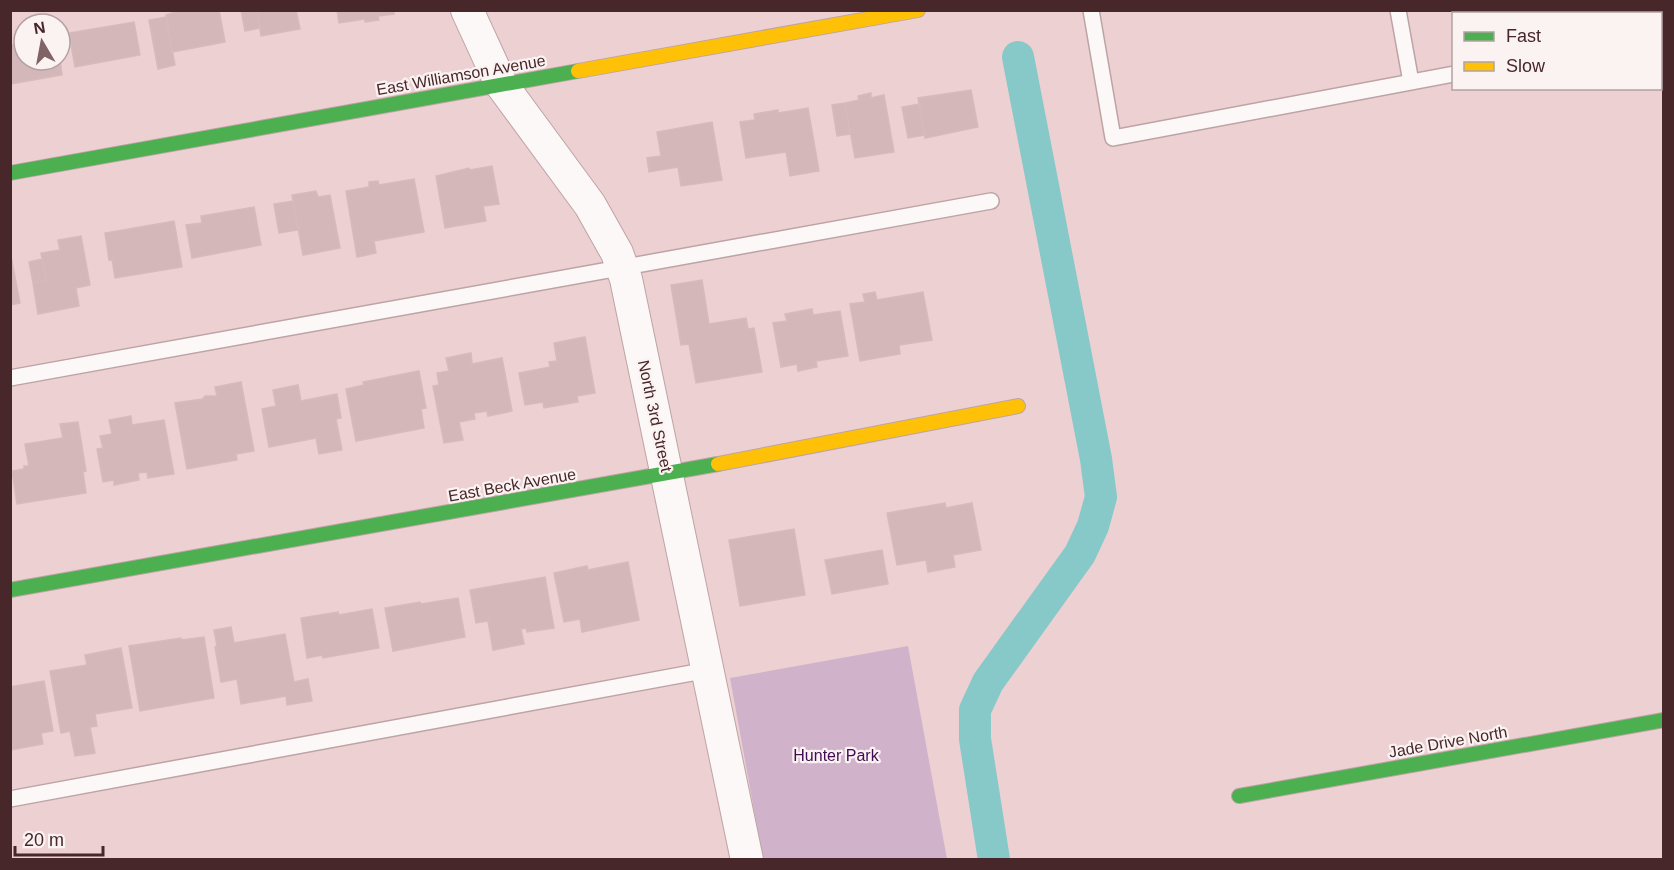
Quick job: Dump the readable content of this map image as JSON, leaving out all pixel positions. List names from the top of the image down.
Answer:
{
  "streets": {
    "street": [
      "East Williamson Avenue",
      "North 3rd Street",
      "East Beck Avenue",
      "Jade Drive North"
    ]
  },
  "crossings": [
    ["East Williamson Avenue", "North 3rd Street"],
    ["North 3rd Street", "East Beck Avenue"]
  ],
  "parks": ["Hunter Park"],
  "legend": ["Fast", "Slow"],
  "scale_bar": "20 m",
  "north": "top"
}
